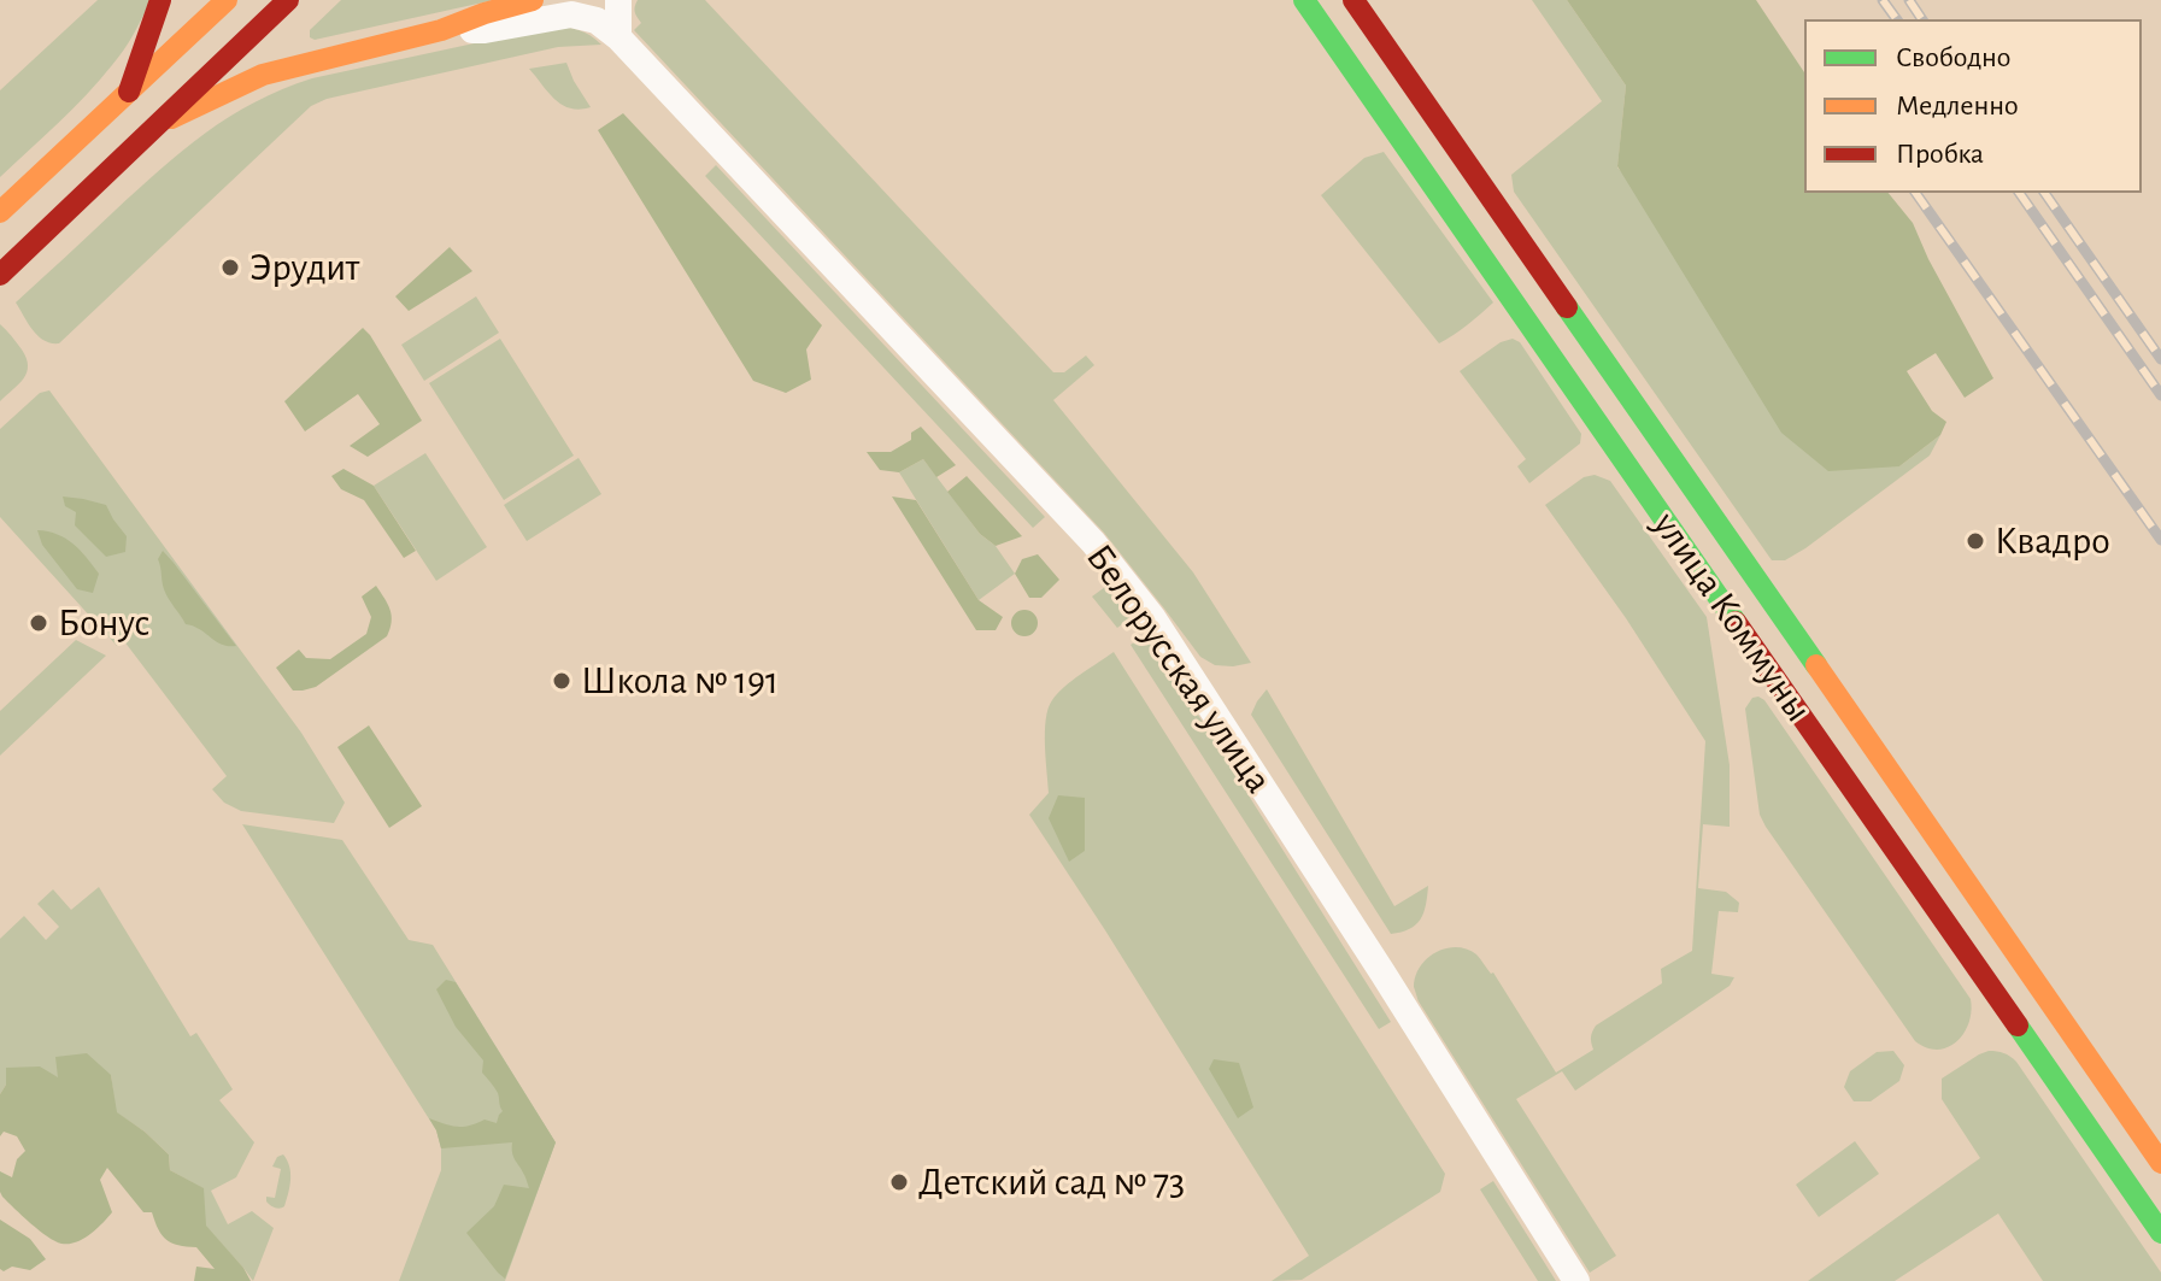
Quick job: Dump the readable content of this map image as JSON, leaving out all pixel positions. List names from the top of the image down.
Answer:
{
  "streets": {
    "street": ["улица Коммуны", "Белорусская улица"]
  },
  "places": [
    "Эрудит",
    "Квадро",
    "Бонус",
    "Школа № 191",
    "Детский сад № 73"
  ],
  "legend": ["Свободно", "Медленно", "Пробка"]
}
